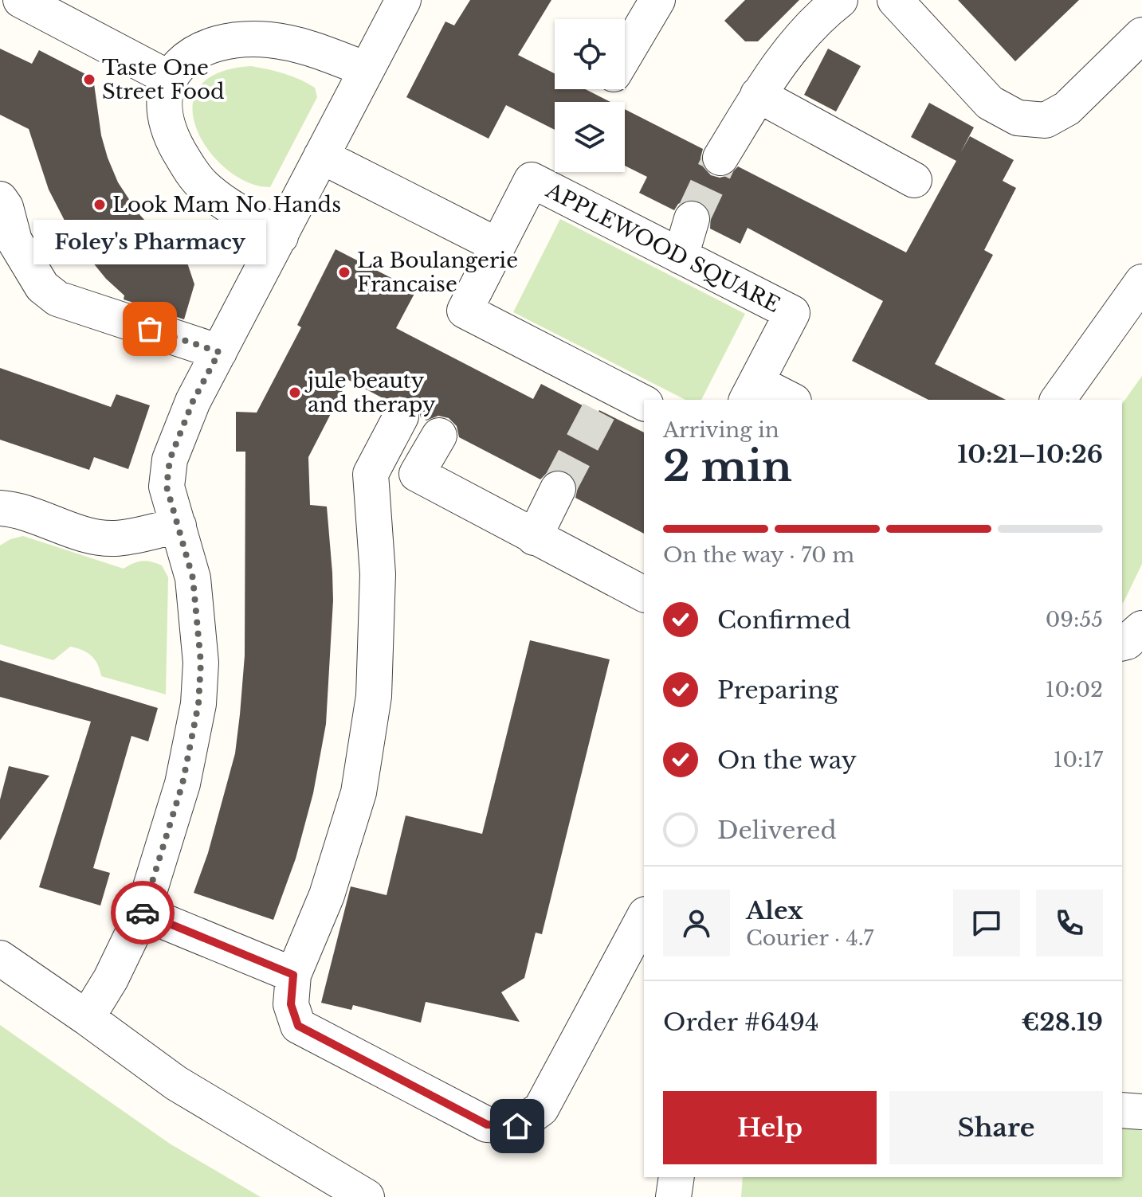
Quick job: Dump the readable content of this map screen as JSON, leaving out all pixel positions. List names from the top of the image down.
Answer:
{
  "streets": {
    "street": ["APPLEWOOD SQUARE"]
  },
  "places": [
    "Taste One Street Food",
    "Look Mam No Hands",
    "La Boulangerie Francaise",
    "Foley's Pharmacy",
    "jule beauty and therapy"
  ],
  "page": {
    "bubble": "Foley's Pharmacy",
    "heading": ["2 min", "Arriving in", "10:21–10:26"],
    "panel": [
      "Alex",
      "Courier · 4.7",
      "Order #6494",
      "€28.19"
    ],
    "bar": "On the way · 70 m",
    "list": [
      ["Confirmed", "09:55"],
      ["Preparing", "10:02"],
      ["On the way", "10:17"],
      "Delivered"
    ],
    "buttons": ["Help", "Share"]
  }
}
